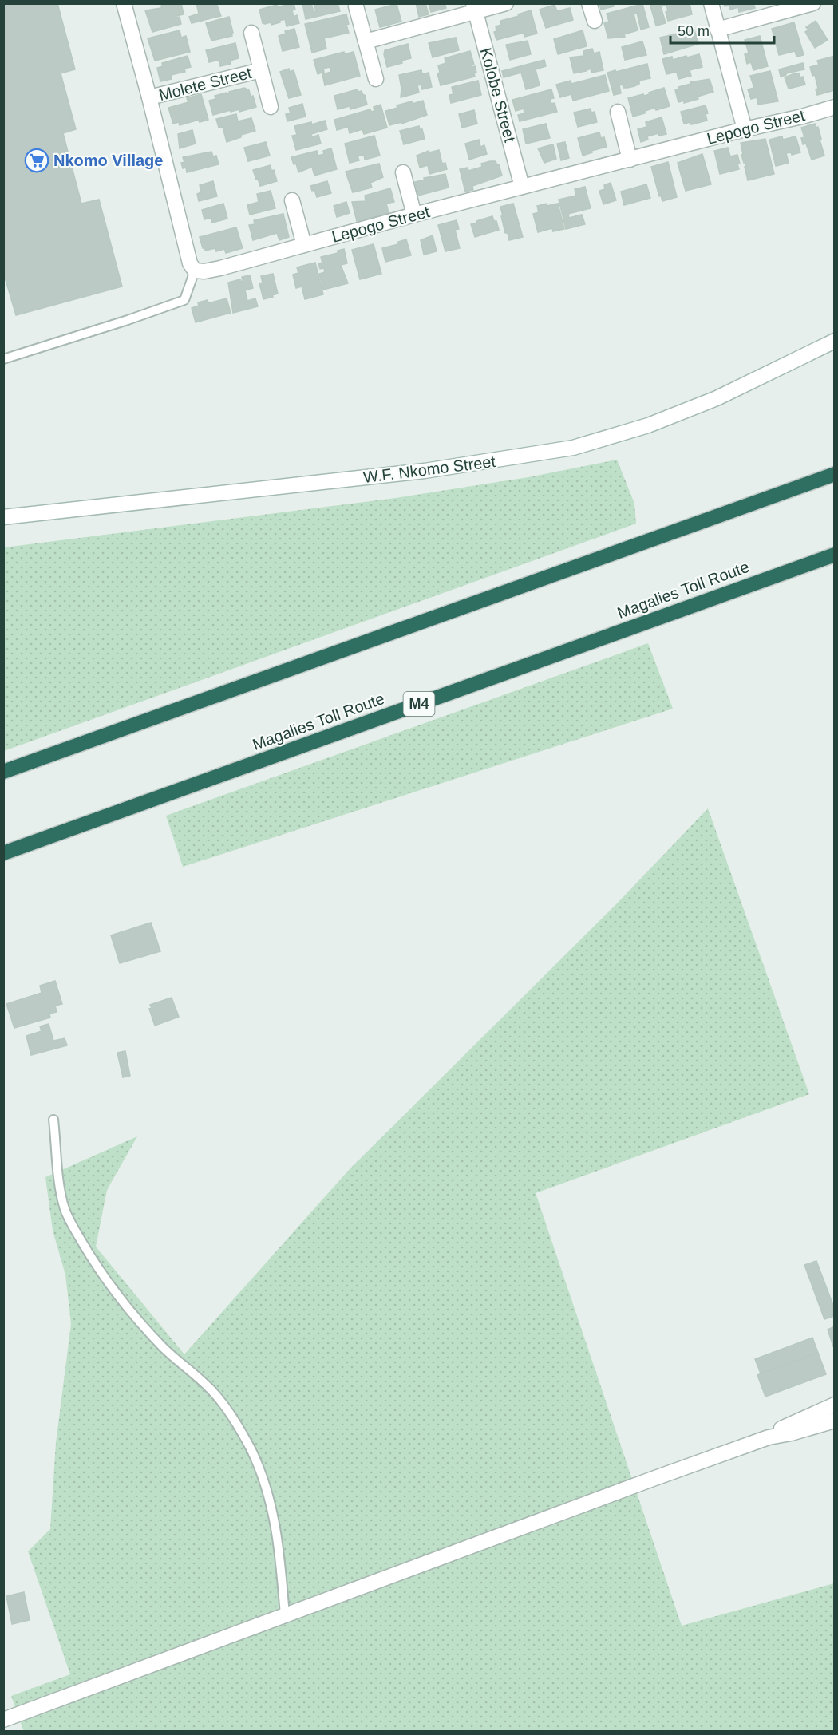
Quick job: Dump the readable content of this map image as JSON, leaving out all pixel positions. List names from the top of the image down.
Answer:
{
  "streets": {
    "highway": ["Magalies Toll Route", "M4"],
    "street": [
      "Molete Street",
      "Kolobe Street",
      "Lepogo Street",
      "W.F. Nkomo Street"
    ]
  },
  "crossings": [
    ["Kolobe Street", "Lepogo Street"]
  ],
  "places": {
    "supermarket": ["Nkomo Village"]
  },
  "scale_bar": "50 m"
}
